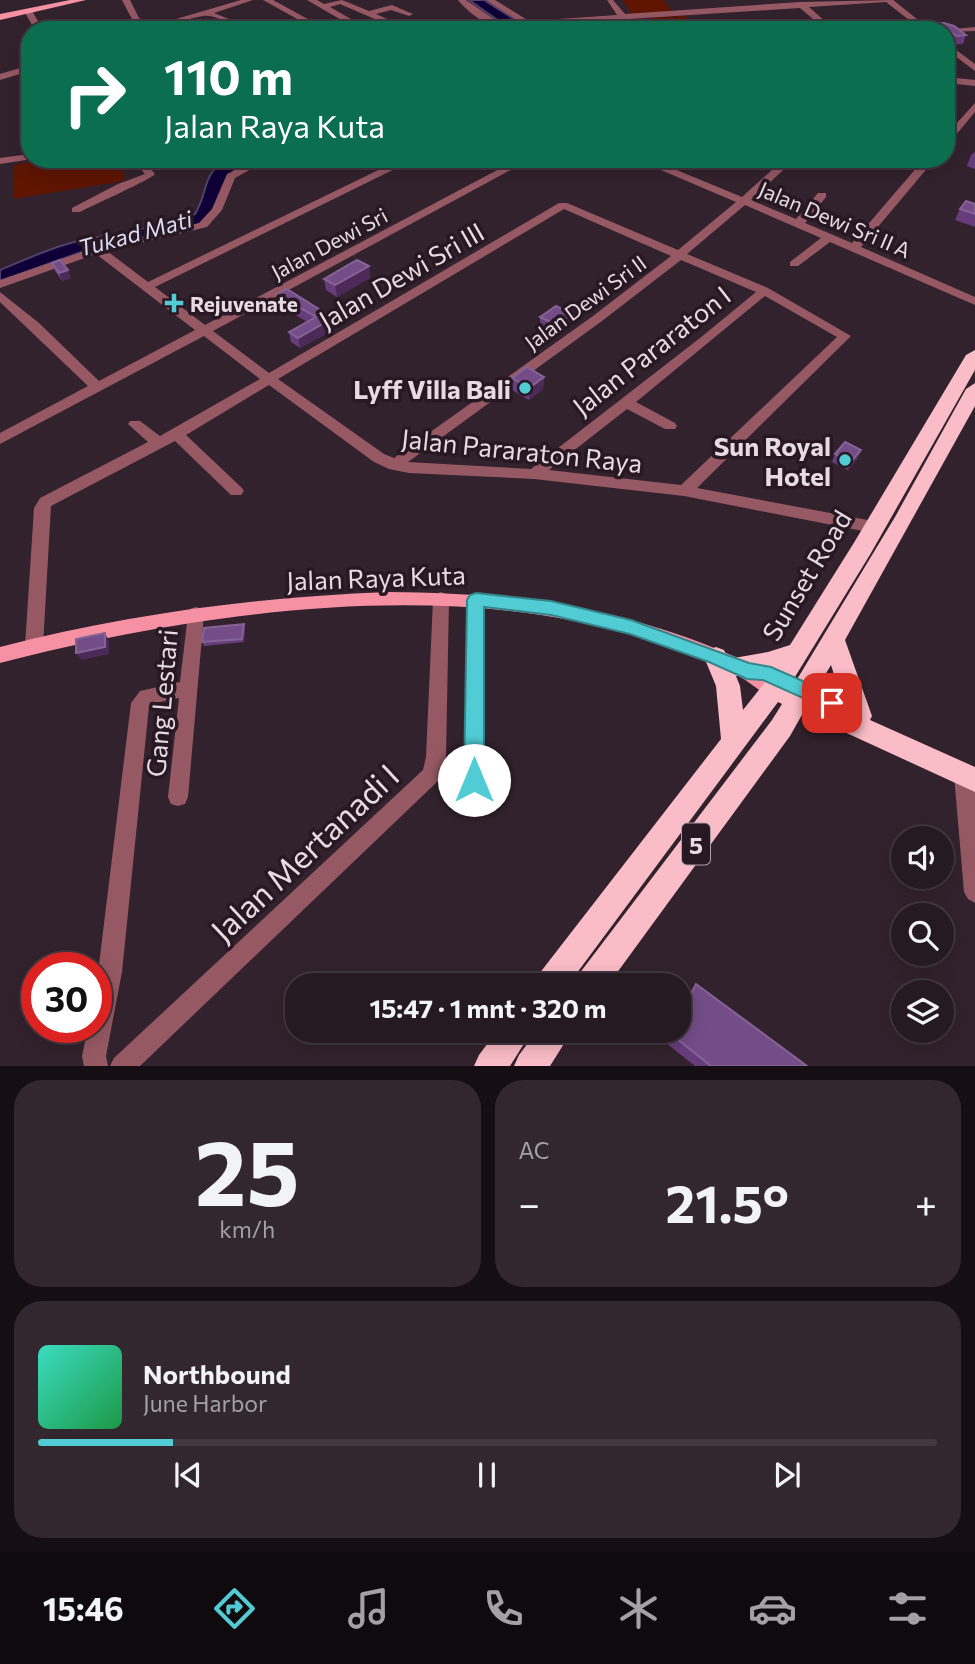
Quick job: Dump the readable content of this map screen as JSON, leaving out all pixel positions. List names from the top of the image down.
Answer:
{
  "streets": {
    "highway": ["Sunset Road", "5"],
    "main road": ["Jalan Raya Kuta"],
    "street": [
      "Jalan Dewi Sri II A",
      "Jalan Dewi Sri",
      "Jalan Dewi Sri III",
      "Jalan Dewi Sri II",
      "Jalan Pararaton I",
      "Jalan Pararaton Raya",
      "Gang Lestari",
      "Jalan Mertanadi I"
    ]
  },
  "crossings": [
    ["Jalan Dewi Sri II A", "Jalan Dewi Sri II"],
    ["Jalan Dewi Sri", "Jalan Pararaton Raya"],
    ["Jalan Dewi Sri III", "Jalan Dewi Sri II"],
    ["Jalan Dewi Sri III", "Jalan Pararaton Raya"],
    ["Jalan Dewi Sri III", "Jalan Raya Kuta"],
    ["Jalan Dewi Sri II", "Jalan Pararaton Raya"],
    ["Jalan Pararaton I", "Jalan Pararaton Raya"],
    ["Jalan Pararaton Raya", "Sunset Road"],
    ["Sunset Road", "Jalan Raya Kuta"],
    ["Jalan Raya Kuta", "Gang Lestari"],
    ["Jalan Raya Kuta", "Jalan Mertanadi I"]
  ],
  "water": ["Tukad Mati"],
  "places": {
    "health": ["Rejuvenate"],
    "other": ["Lyff Villa Bali", "Sun Royal Hotel"]
  },
  "page": {
    "turn": ["110 m", "Jalan Raya Kuta"],
    "limit": "30",
    "trip": "15:47 · 1 mnt · 320 m",
    "tile": [
      ["25", "km/h"],
      "AC"
    ],
    "heat": ["−", "21.5°", "+"],
    "song": ["Northbound", "June Harbor"],
    "tabs": "15:46"
  }
}
